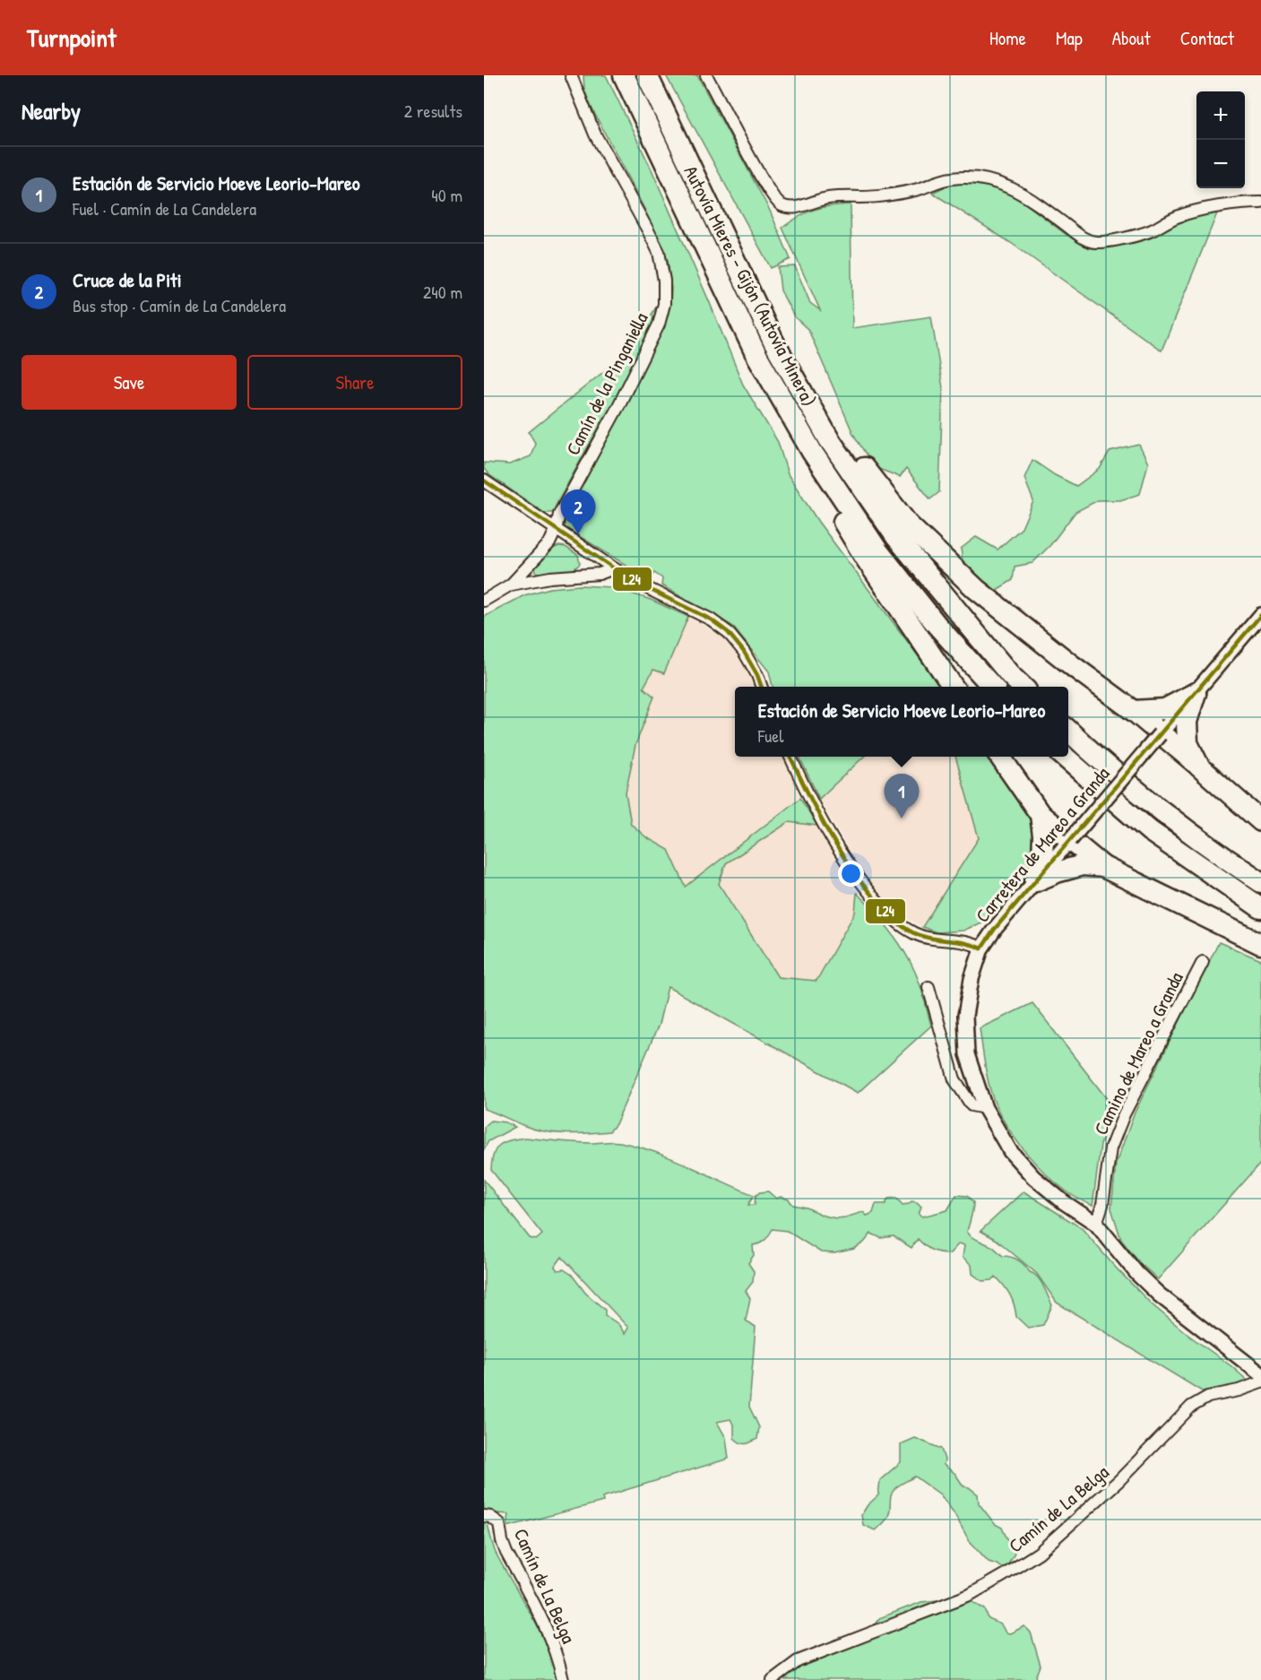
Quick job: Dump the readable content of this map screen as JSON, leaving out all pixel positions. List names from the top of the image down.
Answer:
{
  "streets": {
    "highway": ["Autovía Mieres - Gijón (Autovía Minera)"],
    "street": [
      "Camín de la Pinganiella",
      "Carretera de Mareo a Granda",
      "Camino de Mareo a Granda",
      "Camín de La Belga"
    ]
  },
  "crossings": [
    ["Carretera de Mareo a Granda", "Camino de Mareo a Granda"]
  ],
  "lines": ["transit line L24"],
  "page": {
    "header": "Turnpoint",
    "nav": [
      "Home",
      "Map",
      "About",
      "Contact"
    ],
    "heading": ["Nearby", "2 results"],
    "map_buttons": ["+", "−"],
    "list": [
      {
        "mark": "1",
        "name": "Estación de Servicio Moeve Leorio-Mareo",
        "note": "Fuel · Camín de La Candelera",
        "value": "40 m"
      },
      {
        "mark": "2",
        "name": "Cruce de la Piti",
        "note": "Bus stop · Camín de La Candelera",
        "value": "240 m"
      }
    ],
    "buttons": ["Save", "Share"],
    "pins": ["2", "1"],
    "popup": ["Estación de Servicio Moeve Leorio-Mareo", "Fuel"]
  }
}
